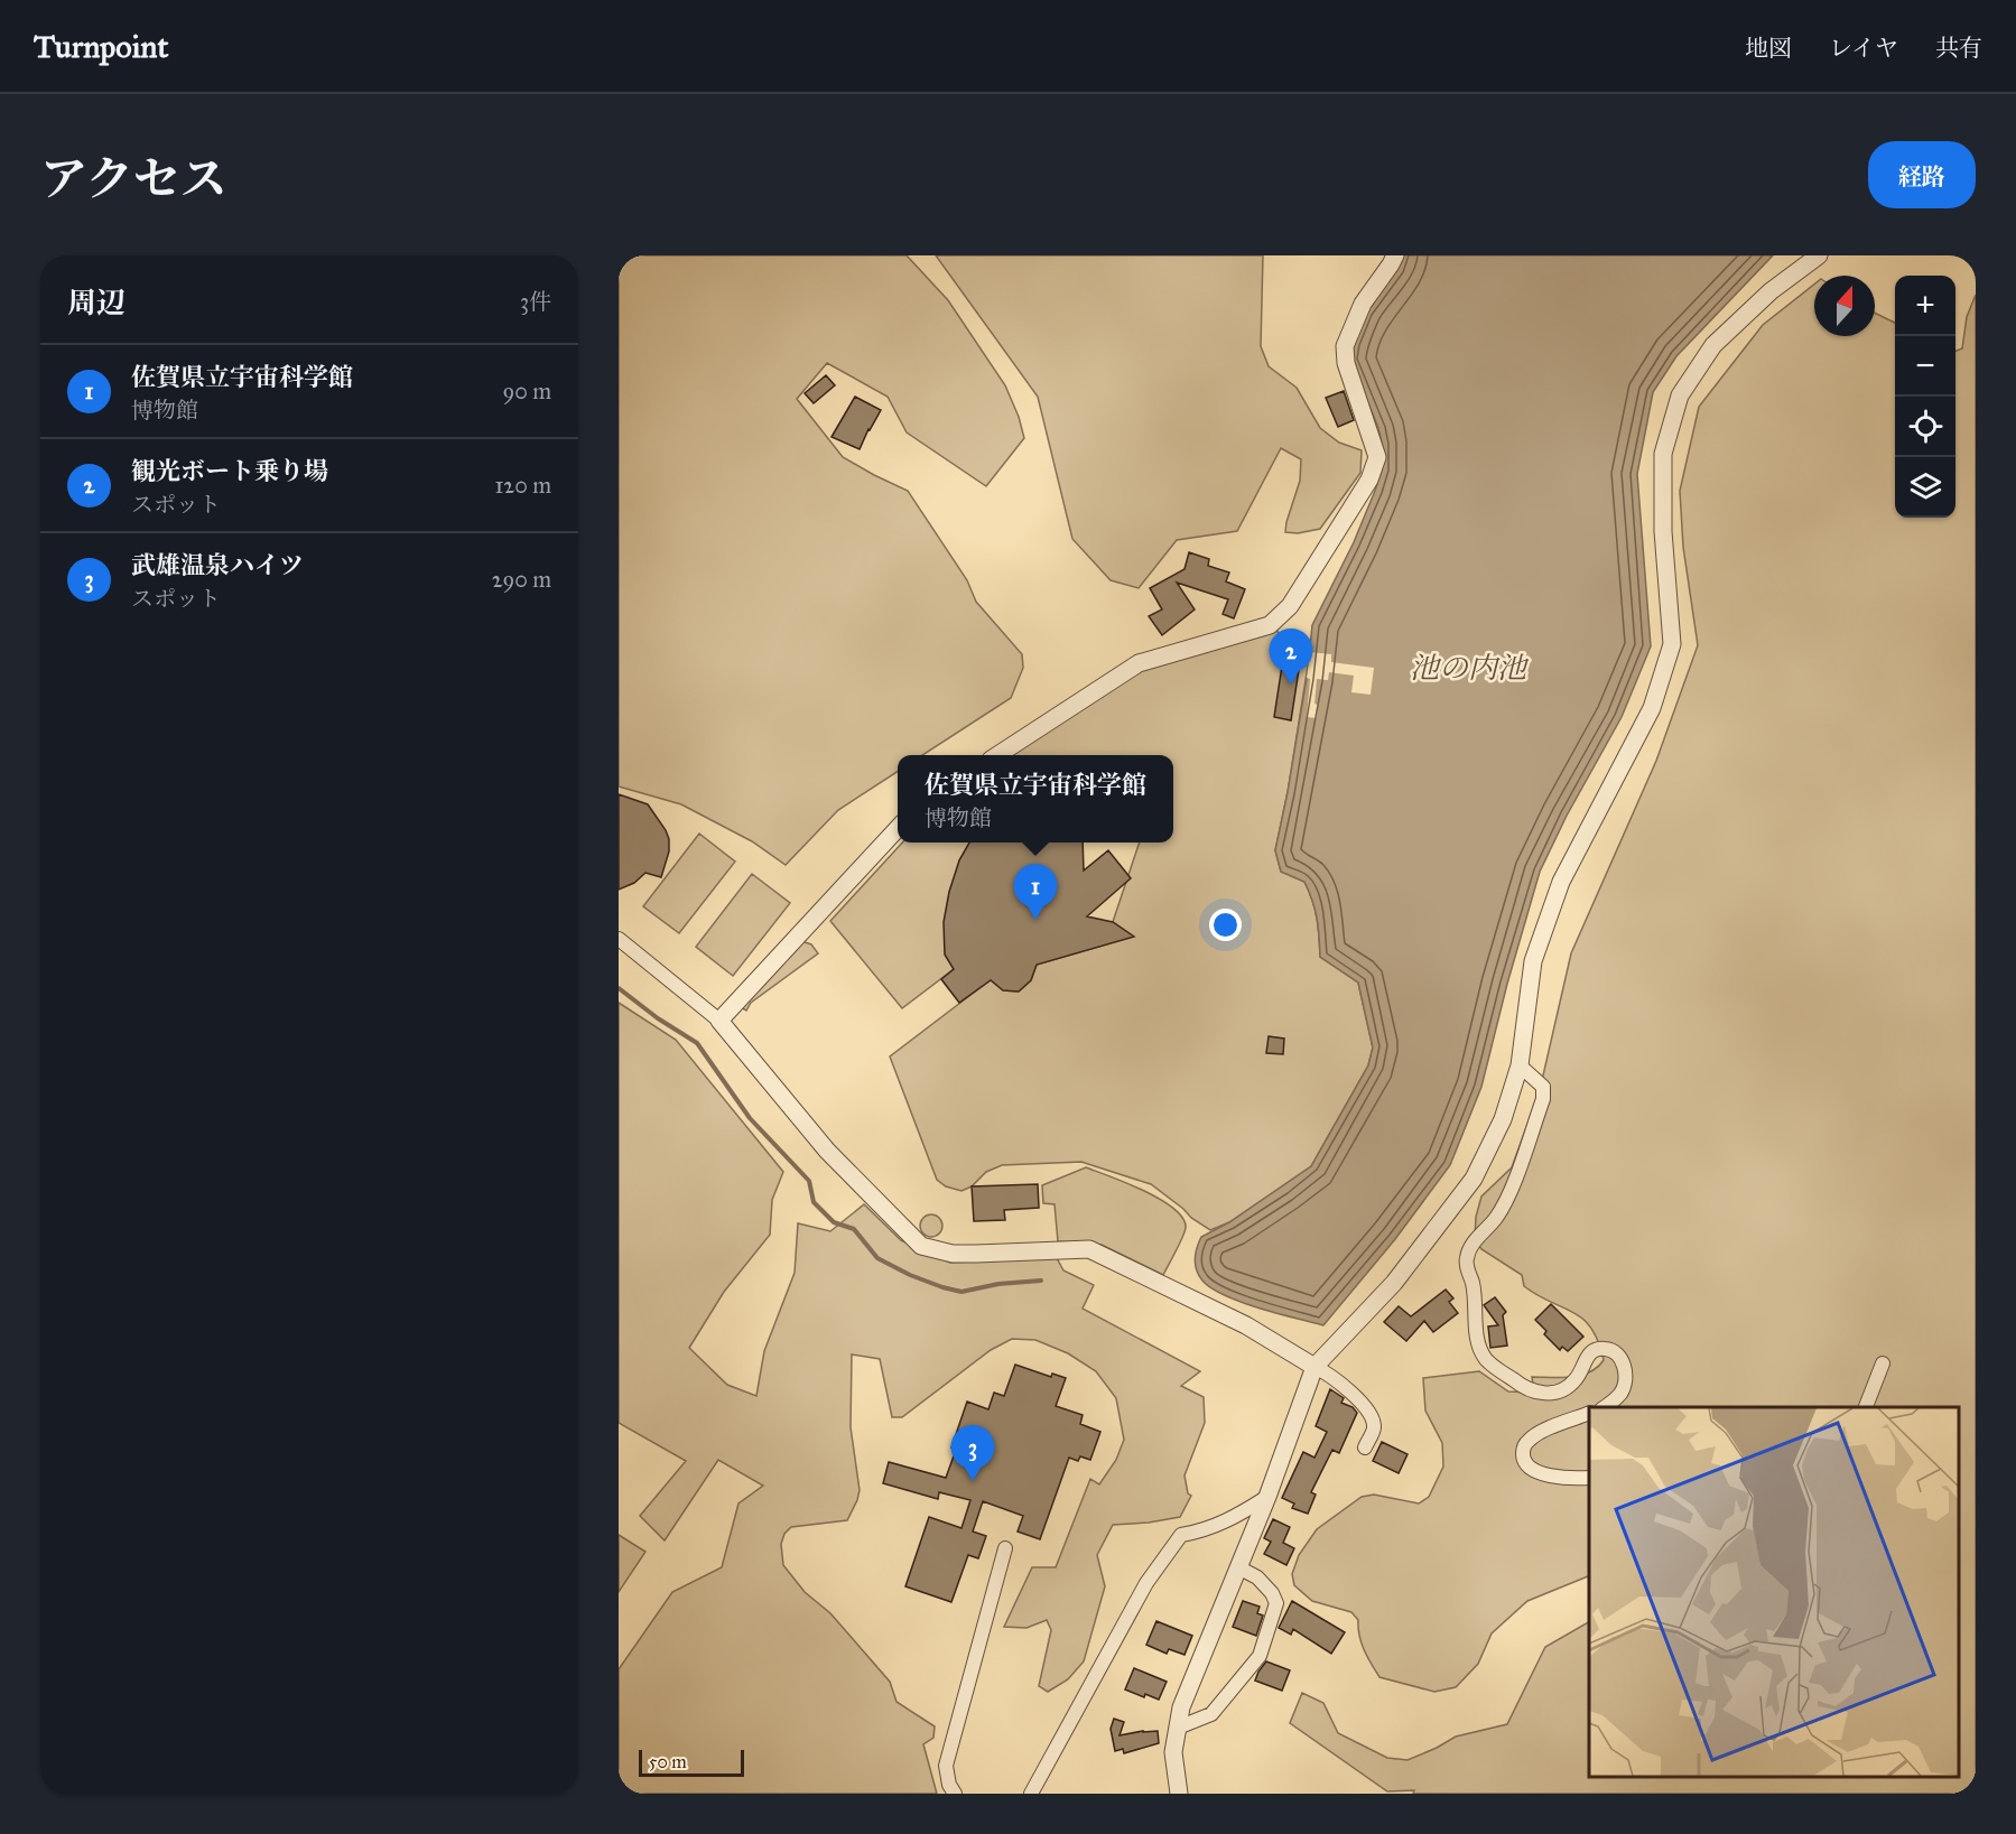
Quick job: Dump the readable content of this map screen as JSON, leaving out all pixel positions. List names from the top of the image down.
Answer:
{
  "water": ["池の内池"],
  "scale_bar": "50 m",
  "north": "top",
  "page": {
    "header": "Turnpoint",
    "nav": ["地図", "レイヤ", "共有"],
    "title": "アクセス",
    "buttons": "経路",
    "heading": ["周辺", "3件"],
    "map_buttons": ["+", "−"],
    "list": [
      {
        "mark": "1",
        "name": "佐賀県立宇宙科学館",
        "note": "博物館",
        "value": "90 m"
      },
      {
        "mark": "2",
        "name": "観光ボート乗り場",
        "note": "スポット",
        "value": "120 m"
      },
      {
        "mark": "3",
        "name": "武雄温泉ハイツ",
        "note": "スポット",
        "value": "290 m"
      }
    ],
    "pins": ["2", "1", "3"],
    "popup": ["佐賀県立宇宙科学館", "博物館"],
    "scale": "50 m"
  }
}
